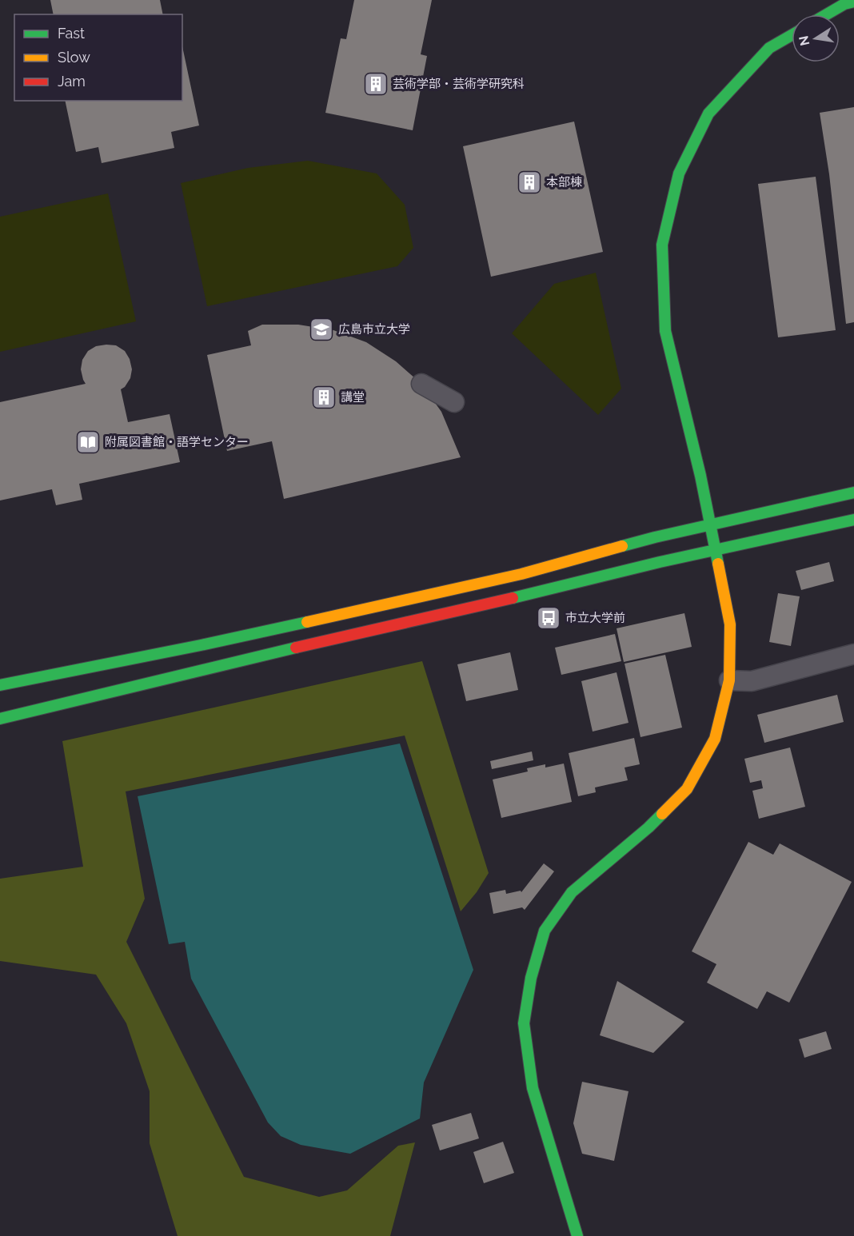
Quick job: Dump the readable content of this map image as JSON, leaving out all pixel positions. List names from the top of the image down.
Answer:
{
  "places": {
    "building": ["芸術学部・芸術学研究科", "本部棟", "講堂"],
    "school or university": ["広島市立大学"],
    "library": ["附属図書館・語学センター"],
    "bus stop": ["市立大学前"]
  },
  "legend": ["Fast", "Slow", "Jam"],
  "north": "left"
}
